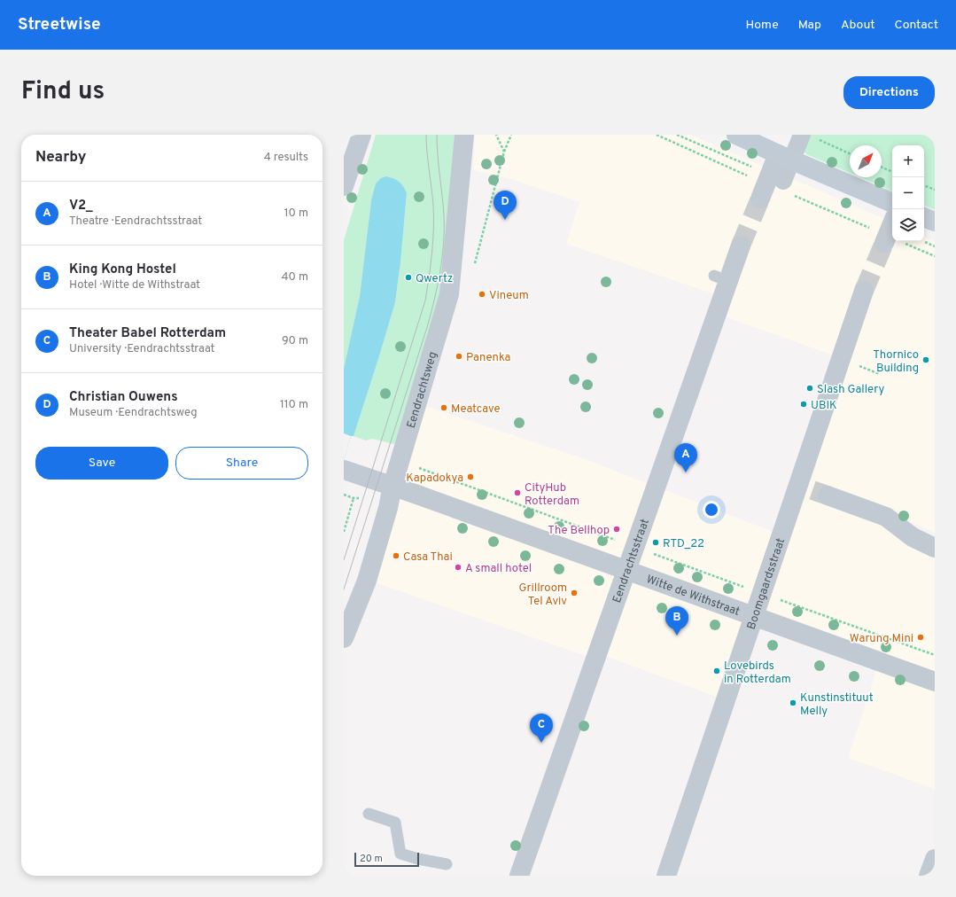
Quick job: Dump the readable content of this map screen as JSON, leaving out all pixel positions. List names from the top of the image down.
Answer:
{
  "streets": {
    "street": [
      "Eendrachtsweg",
      "Eendrachtsstraat",
      "Boomgaardsstraat",
      "Witte de Withstraat"
    ]
  },
  "crossings": [
    ["Eendrachtsweg", "Witte de Withstraat"],
    ["Eendrachtsstraat", "Witte de Withstraat"],
    ["Boomgaardsstraat", "Witte de Withstraat"]
  ],
  "places": [
    "Qwertz",
    "Vineum",
    "Panenka",
    "Thornico Building",
    "Slash Gallery",
    "UBIK",
    "Meatcave",
    "Kapadokya",
    "CityHub Rotterdam",
    "The Bellhop",
    "RTD_22",
    "Casa Thai",
    "A small hotel",
    "Grillroom Tel Aviv",
    "Warung Mini",
    "Lovebirds in Rotterdam",
    "Kunstinstituut Melly"
  ],
  "scale_bar": "20 m",
  "north": "top right",
  "page": {
    "header": "Streetwise",
    "nav": [
      "Home",
      "Map",
      "About",
      "Contact"
    ],
    "title": "Find us",
    "buttons": [
      "Directions",
      ["Save", "Share"]
    ],
    "heading": ["Nearby", "4 results"],
    "map_buttons": ["+", "−"],
    "list": [
      {
        "mark": "A",
        "name": "V2_",
        "note": "Theatre · Eendrachtsstraat",
        "value": "10 m"
      },
      {
        "mark": "B",
        "name": "King Kong Hostel",
        "note": "Hotel · Witte de Withstraat",
        "value": "40 m"
      },
      {
        "mark": "C",
        "name": "Theater Babel Rotterdam",
        "note": "University · Eendrachtsstraat",
        "value": "90 m"
      },
      {
        "mark": "D",
        "name": "Christian Ouwens",
        "note": "Museum · Eendrachtsweg",
        "value": "110 m"
      }
    ],
    "pins": [
      "D",
      "A",
      "B",
      "C"
    ],
    "scale": "20 m"
  }
}
